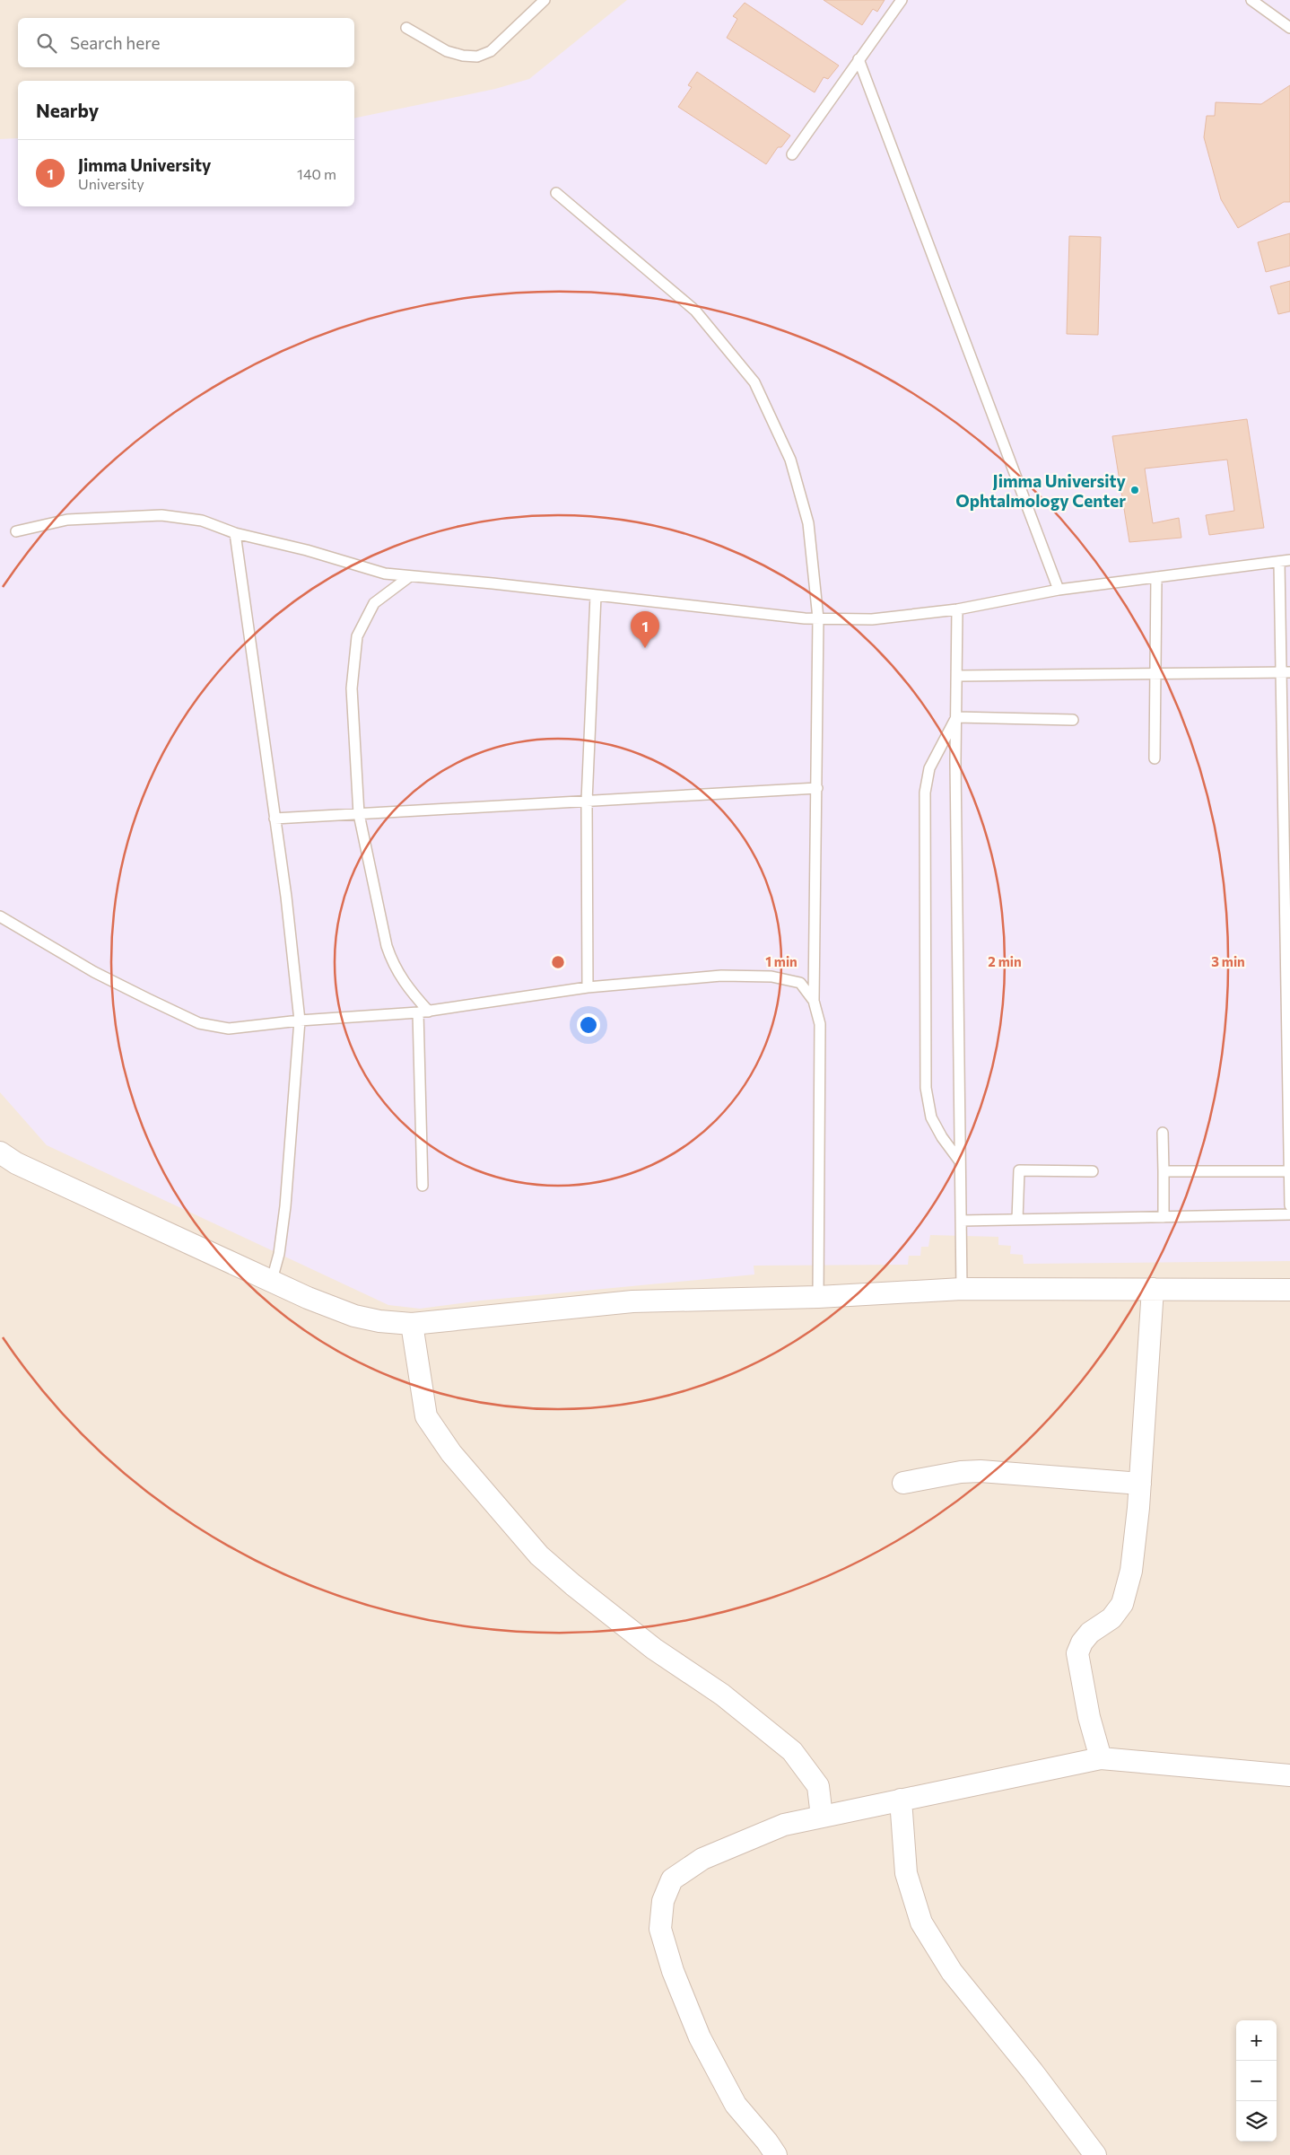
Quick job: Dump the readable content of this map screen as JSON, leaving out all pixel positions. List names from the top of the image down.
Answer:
{
  "places": ["Jimma University Ophtalmology Center"],
  "page": {
    "search": "Search here",
    "heading": "Nearby",
    "list": [
      {
        "mark": "1",
        "name": "Jimma University",
        "note": "University",
        "value": "140 m"
      }
    ],
    "pins": "1",
    "map_buttons": ["+", "−"]
  },
  "rings": ["1 min", "2 min", "3 min"]
}
